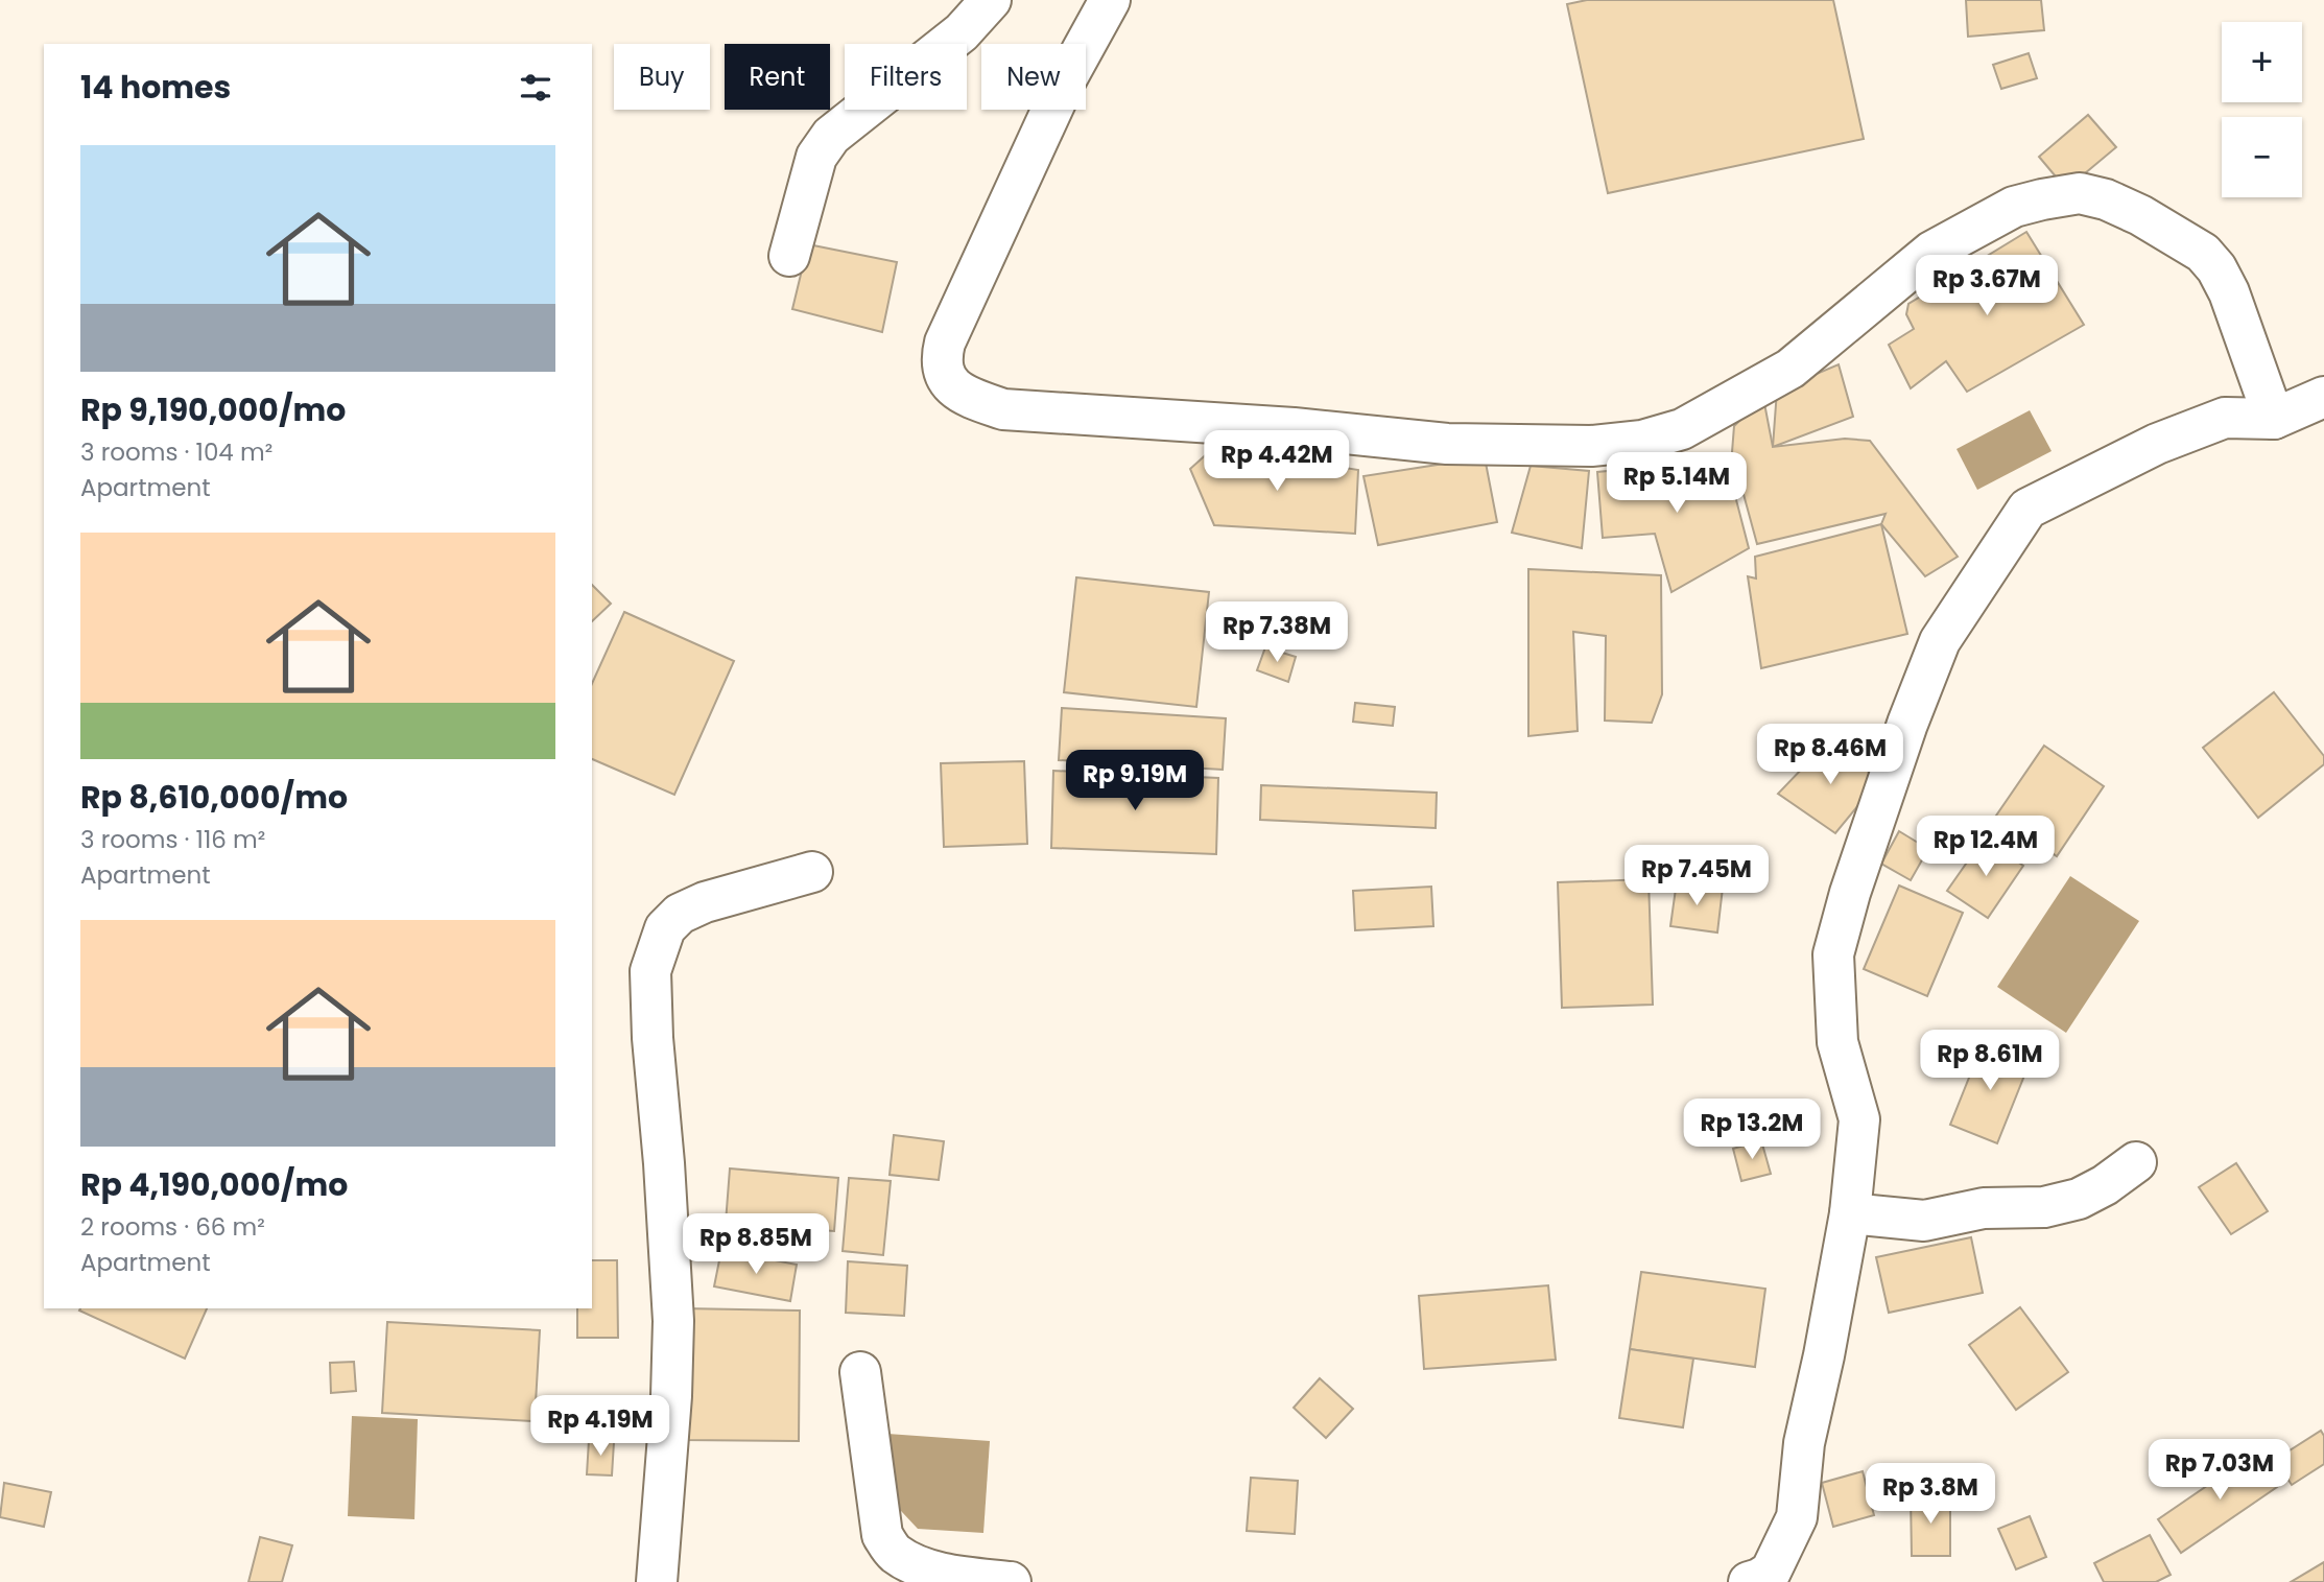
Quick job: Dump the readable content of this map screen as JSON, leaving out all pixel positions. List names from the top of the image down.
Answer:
{
  "page": {
    "map_buttons": ["+", "−"],
    "chip": [
      "Buy",
      "Rent",
      "Filters",
      "New"
    ],
    "heading": "14 homes",
    "list": [
      {
        "name": "Rp 9,190,000/mo",
        "note": "3 rooms · 104 m² · Apartment"
      },
      {
        "name": "Rp 8,610,000/mo",
        "note": "3 rooms · 116 m² · Apartment"
      },
      {
        "name": "Rp 4,190,000/mo",
        "note": "2 rooms · 66 m² · Apartment"
      }
    ],
    "price": [
      "Rp 3.67M",
      "Rp 4.42M",
      "Rp 5.14M",
      "Rp 7.38M",
      "Rp 8.46M",
      "Rp 9.19M",
      "Rp 12.4M",
      "Rp 7.45M",
      "Rp 8.61M",
      "Rp 13.2M",
      "Rp 8.85M",
      "Rp 4.19M",
      "Rp 7.03M",
      "Rp 3.8M"
    ]
  }
}
